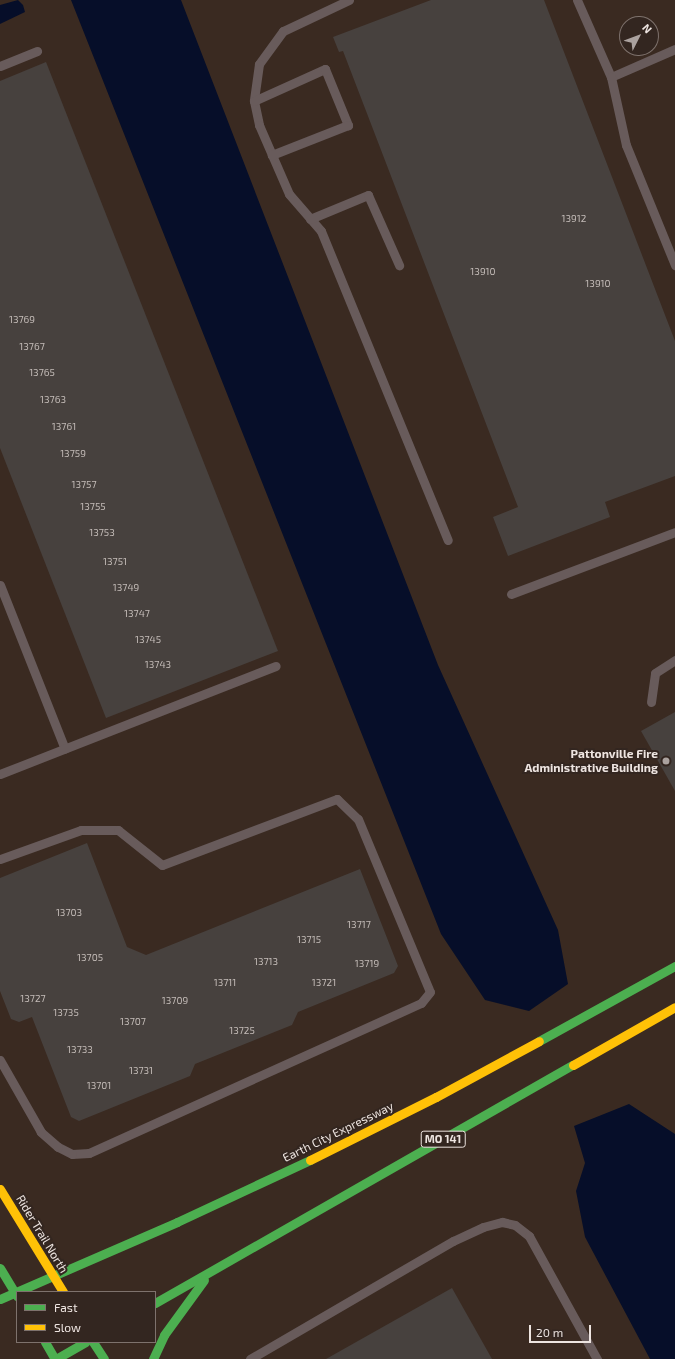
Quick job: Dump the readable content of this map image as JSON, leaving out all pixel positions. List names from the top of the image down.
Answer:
{
  "streets": {
    "main road": ["Earth City Expressway", "MO 141", "Rider Trail North"]
  },
  "crossings": [
    ["Earth City Expressway", "Rider Trail North"]
  ],
  "places": ["Pattonville Fire Administrative Building"],
  "house_numbers": [
    "13912",
    "13910",
    "13910",
    "13769",
    "13767",
    "13765",
    "13763",
    "13761",
    "13759",
    "13757",
    "13755",
    "13753",
    "13751",
    "13749",
    "13747",
    "13745",
    "13743",
    "13703",
    "13717",
    "13715",
    "13705",
    "13713",
    "13719",
    "13711",
    "13721",
    "13727",
    "13709",
    "13735",
    "13707",
    "13725",
    "13733",
    "13731",
    "13701"
  ],
  "legend": ["Fast", "Slow"],
  "scale_bar": "20 m",
  "north": "top right"
}
